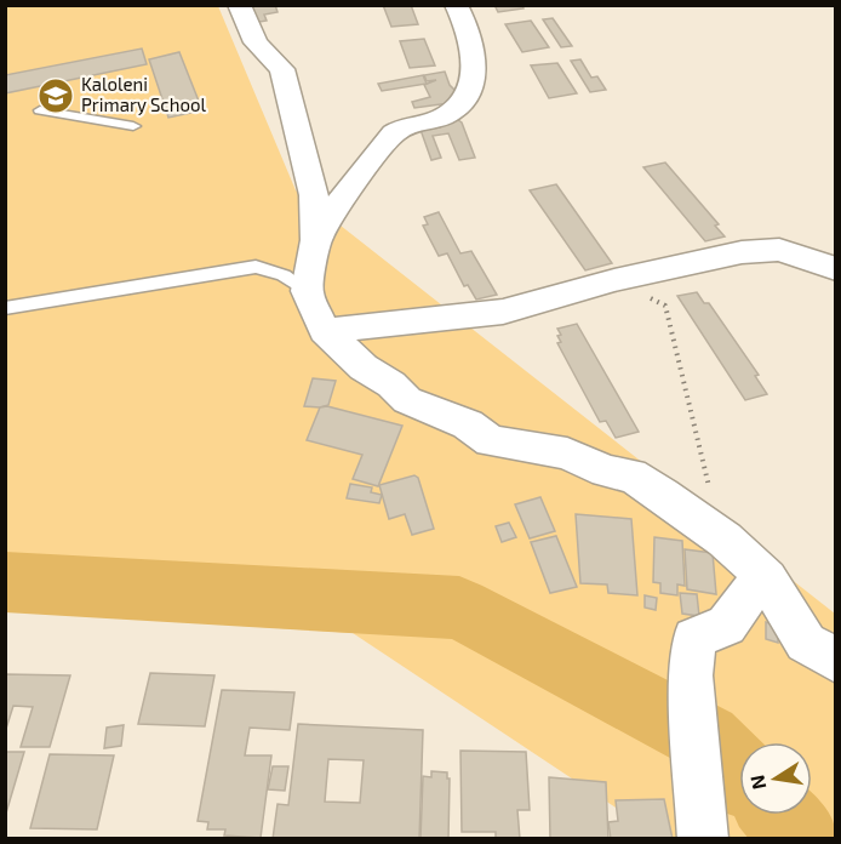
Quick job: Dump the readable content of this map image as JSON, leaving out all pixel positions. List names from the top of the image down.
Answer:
{
  "places": {
    "school or university": ["Kaloleni Primary School"]
  },
  "north": "left"
}
